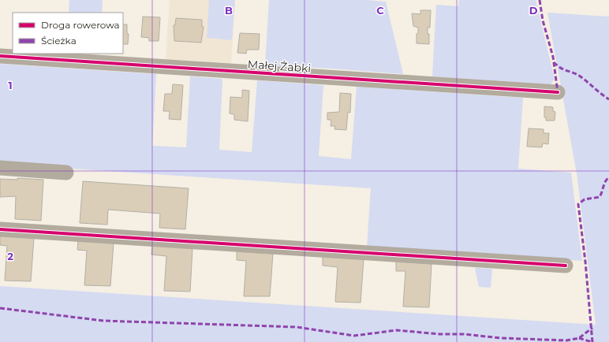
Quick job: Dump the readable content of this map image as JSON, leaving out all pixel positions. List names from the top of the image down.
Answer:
{
  "streets": {
    "street": ["Małej Żabki"]
  },
  "legend": ["Droga rowerowa", "Ścieżka"],
  "grid": {
    "columns": ["B", "C", "D"],
    "rows": ["1", "2"]
  }
}
